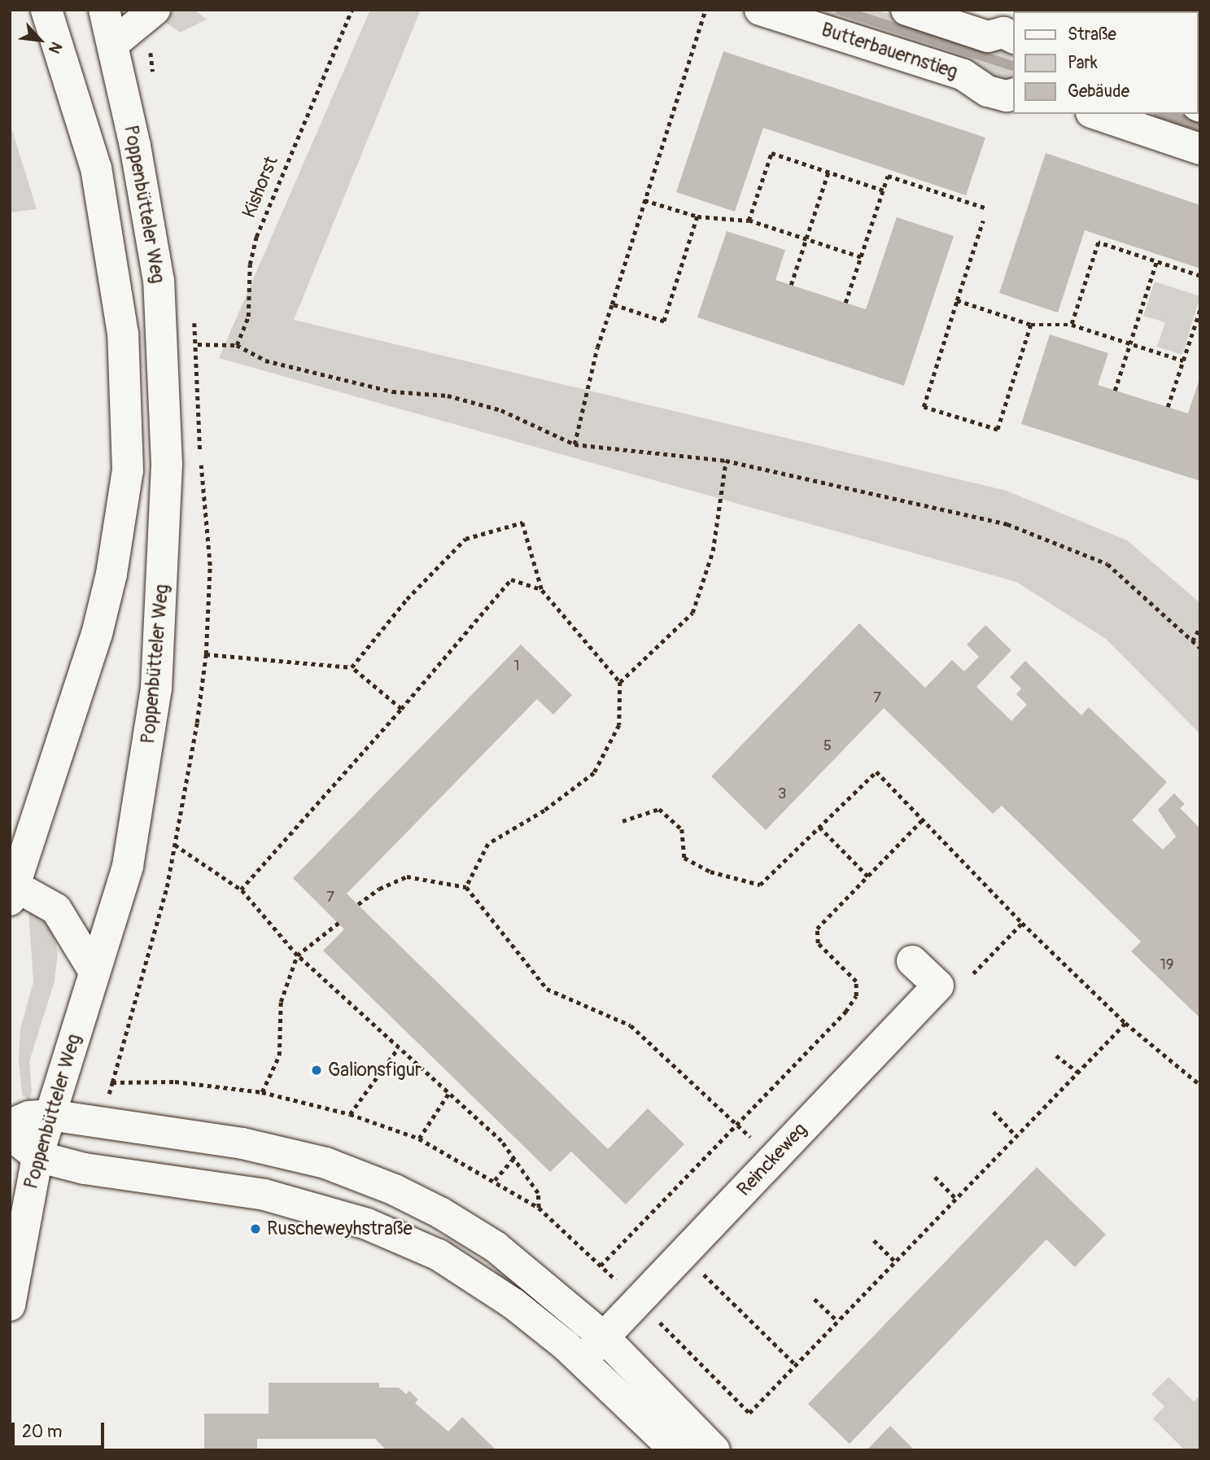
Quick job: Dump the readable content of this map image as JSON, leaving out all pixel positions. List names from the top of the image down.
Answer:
{
  "streets": {
    "street": ["Butterbauernstieg", "Poppenbütteler Weg", "Reinckeweg"],
    "path": ["Kishorst"]
  },
  "places": ["Galionsfigur", "Ruscheweyhstraße"],
  "house_numbers": [
    "1",
    "7",
    "5",
    "3",
    "7",
    "19"
  ],
  "legend": ["Straße", "Park", "Gebäude"],
  "scale_bar": "20 m",
  "north": "bottom right"
}
